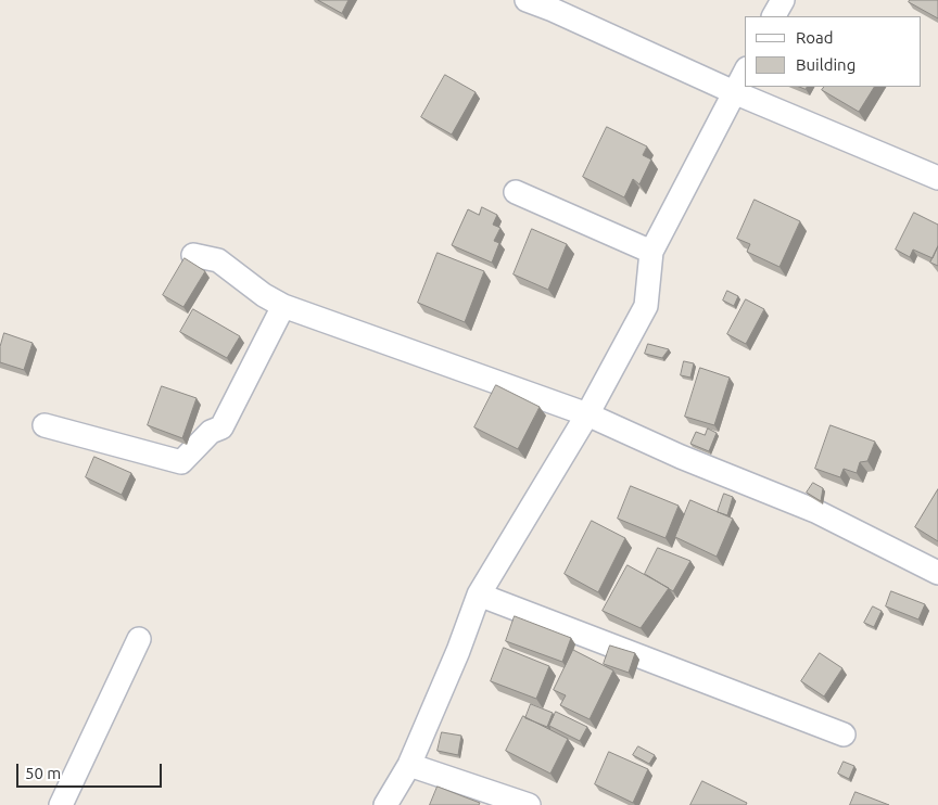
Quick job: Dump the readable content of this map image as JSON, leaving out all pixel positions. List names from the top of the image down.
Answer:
{
  "legend": ["Road", "Building"],
  "scale_bar": "50 m"
}
